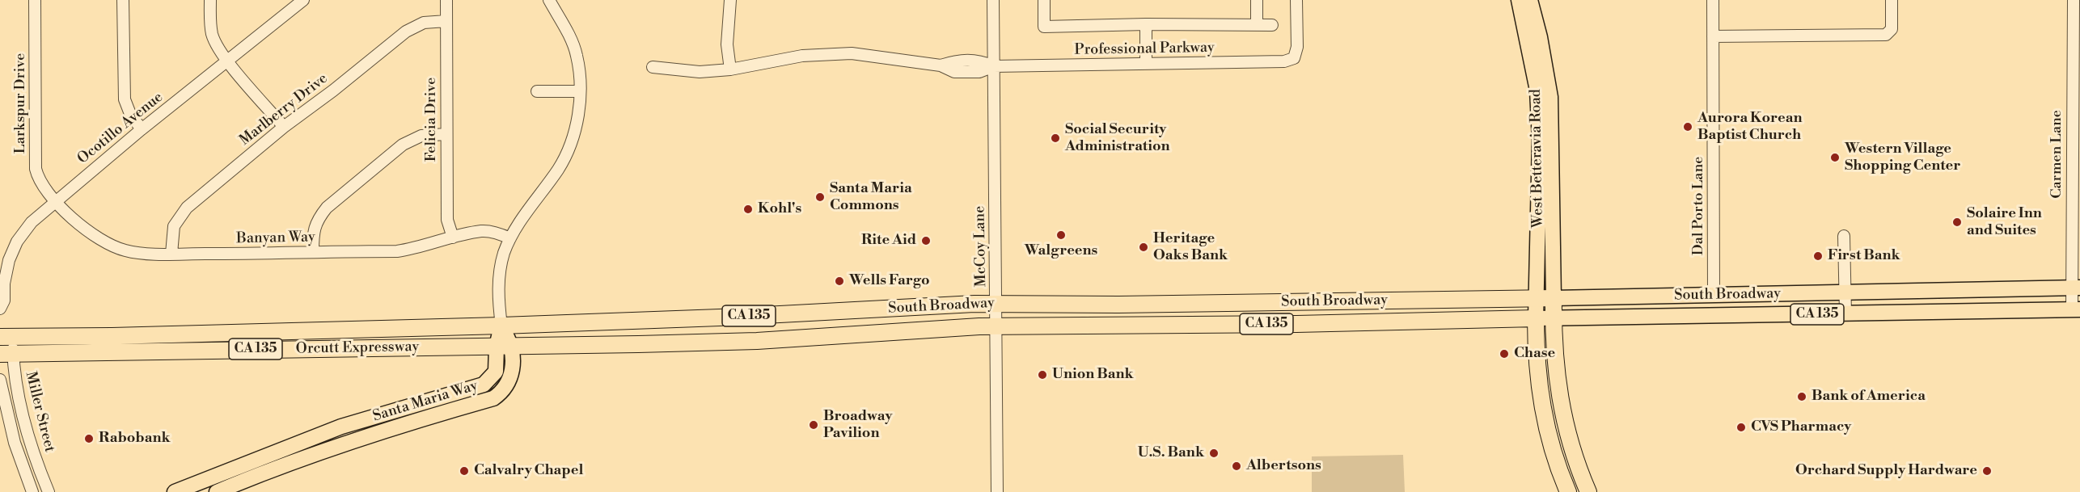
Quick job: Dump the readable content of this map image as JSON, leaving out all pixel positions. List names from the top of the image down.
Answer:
{
  "streets": {
    "highway": [
      "West Betteravia Road",
      "South Broadway",
      "CA 135",
      "Orcutt Expressway"
    ],
    "main road": ["Santa Maria Way"],
    "street": [
      "Professional Parkway",
      "Larkspur Drive",
      "Marlberry Drive",
      "Felicia Drive",
      "Ocotillo Avenue",
      "Carmen Lane",
      "Dal Porto Lane",
      "Banyan Way",
      "McCoy Lane",
      "Miller Street"
    ]
  },
  "crossings": [
    ["Professional Parkway", "McCoy Lane"],
    ["Larkspur Drive", "Ocotillo Avenue"],
    ["Larkspur Drive", "Banyan Way"],
    ["Marlberry Drive", "Felicia Drive"],
    ["Marlberry Drive", "Banyan Way"],
    ["Felicia Drive", "Banyan Way"],
    ["Ocotillo Avenue", "Banyan Way"],
    ["Carmen Lane", "South Broadway"],
    ["West Betteravia Road", "South Broadway"],
    ["Dal Porto Lane", "South Broadway"],
    ["McCoy Lane", "South Broadway"],
    ["South Broadway", "Orcutt Expressway"],
    ["South Broadway", "Santa Maria Way"],
    ["Orcutt Expressway", "Santa Maria Way"],
    ["Orcutt Expressway", "Miller Street"]
  ],
  "places": [
    "Aurora Korean Baptist Church",
    "Social Security Administration",
    "Western Village Shopping Center",
    "Santa Maria Commons",
    "Kohl's",
    "Solaire Inn and Suites",
    "Walgreens",
    "Rite Aid",
    "Heritage Oaks Bank",
    "First Bank",
    "Wells Fargo",
    "Chase",
    "Union Bank",
    "Bank of America",
    "Broadway Pavilion",
    "CVS Pharmacy",
    "Rabobank",
    "U.S. Bank",
    "Albertsons",
    "Calvalry Chapel",
    "Orchard Supply Hardware"
  ]
}
